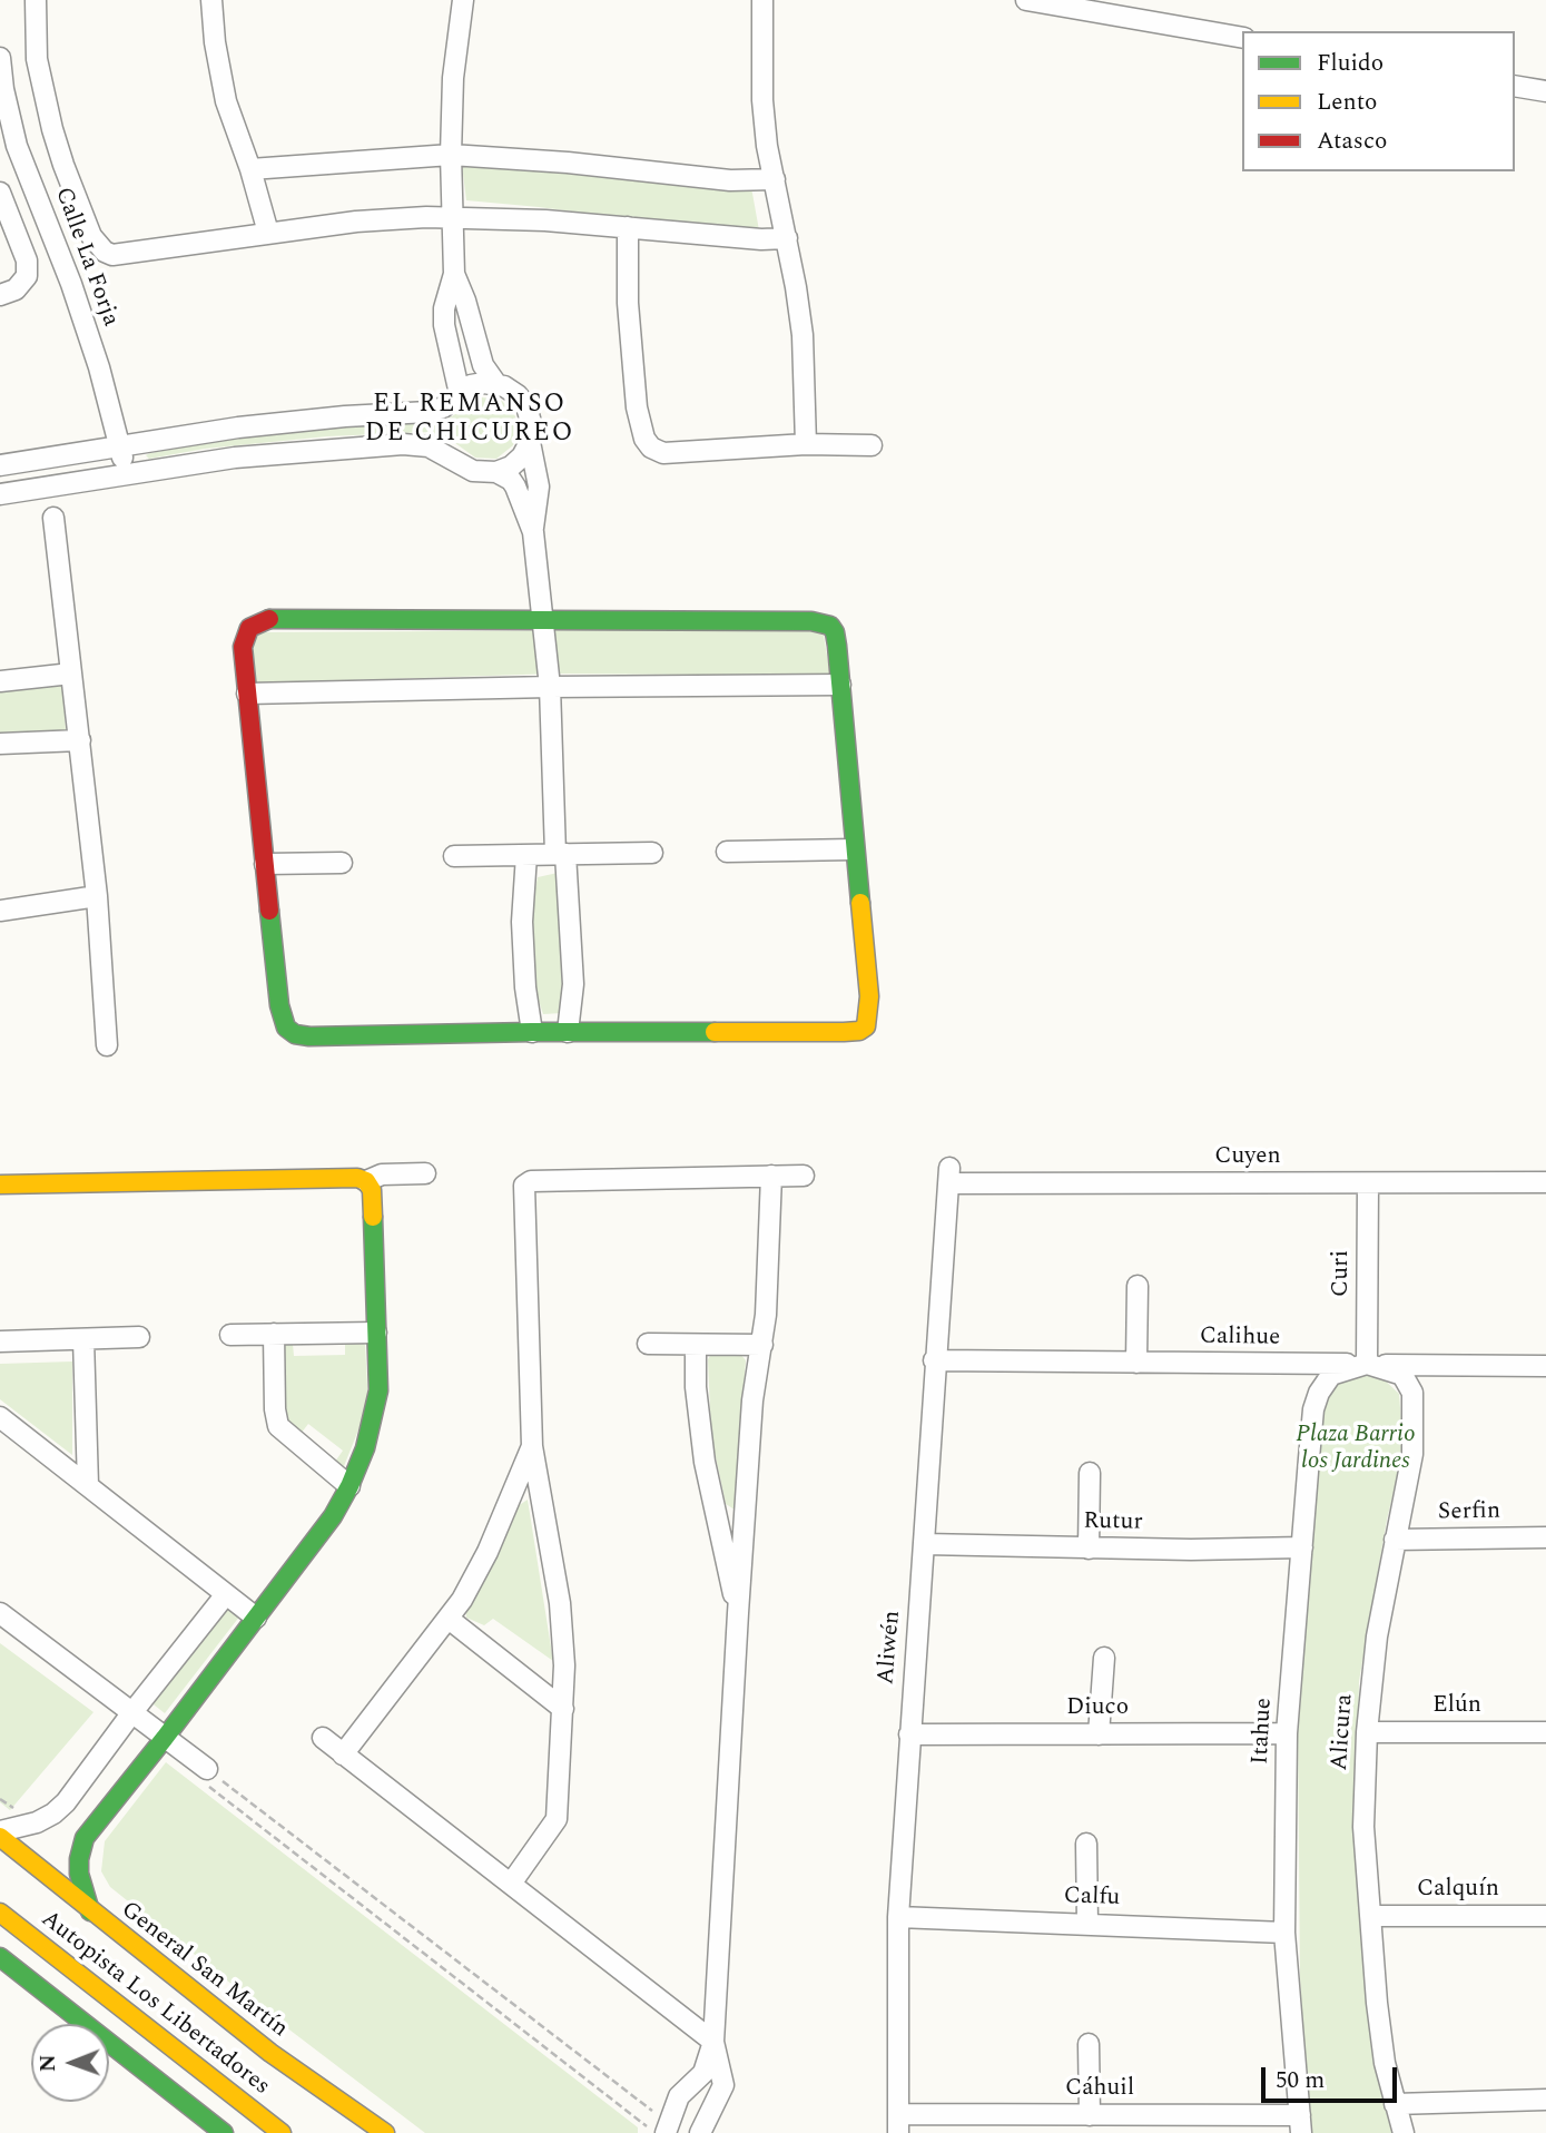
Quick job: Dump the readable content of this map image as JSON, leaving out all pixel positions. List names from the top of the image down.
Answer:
{
  "streets": {
    "main road": ["General San Martín", "Autopista Los Libertadores"],
    "street": [
      "Calle La Forja",
      "Cuyen",
      "Curi",
      "Calihue",
      "Serfin",
      "Rutur",
      "Aliwén",
      "Elún",
      "Diuco",
      "Itahue",
      "Alicura",
      "Calquín",
      "Calfu",
      "Cáhuil"
    ]
  },
  "crossings": [
    ["Cuyen", "Curi"],
    ["Cuyen", "Aliwén"],
    ["Curi", "Calihue"],
    ["Curi", "Itahue"],
    ["Curi", "Alicura"],
    ["Calihue", "Aliwén"],
    ["Calihue", "Itahue"],
    ["Calihue", "Alicura"],
    ["Serfin", "Alicura"],
    ["Rutur", "Aliwén"],
    ["Rutur", "Itahue"],
    ["Aliwén", "Diuco"],
    ["Aliwén", "Calfu"],
    ["Aliwén", "Cáhuil"],
    ["Elún", "Alicura"],
    ["Diuco", "Itahue"],
    ["Itahue", "Alicura"],
    ["Itahue", "Calfu"],
    ["Itahue", "Cáhuil"],
    ["Alicura", "Calquín"]
  ],
  "districts": ["EL REMANSO DE CHICUREO"],
  "parks": ["Plaza Barrio los Jardines"],
  "legend": ["Fluido", "Lento", "Atasco"],
  "scale_bar": "50 m",
  "north": "left"
}
